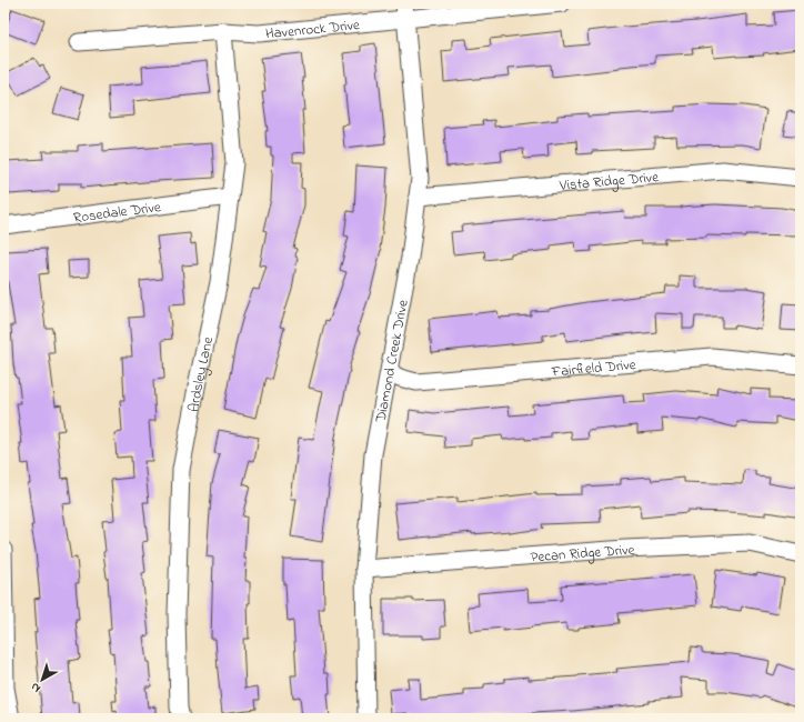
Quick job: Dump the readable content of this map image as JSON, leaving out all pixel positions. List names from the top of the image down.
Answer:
{
  "streets": {
    "street": [
      "Havenrock Drive",
      "Vista Ridge Drive",
      "Rosedale Drive",
      "Diamond Creek Drive",
      "Fairfield Drive",
      "Ardsley Lane",
      "Pecan Ridge Drive"
    ]
  },
  "crossings": [
    ["Havenrock Drive", "Diamond Creek Drive"],
    ["Havenrock Drive", "Ardsley Lane"],
    ["Vista Ridge Drive", "Diamond Creek Drive"],
    ["Rosedale Drive", "Ardsley Lane"],
    ["Diamond Creek Drive", "Fairfield Drive"],
    ["Diamond Creek Drive", "Pecan Ridge Drive"]
  ],
  "north": "bottom left"
}
